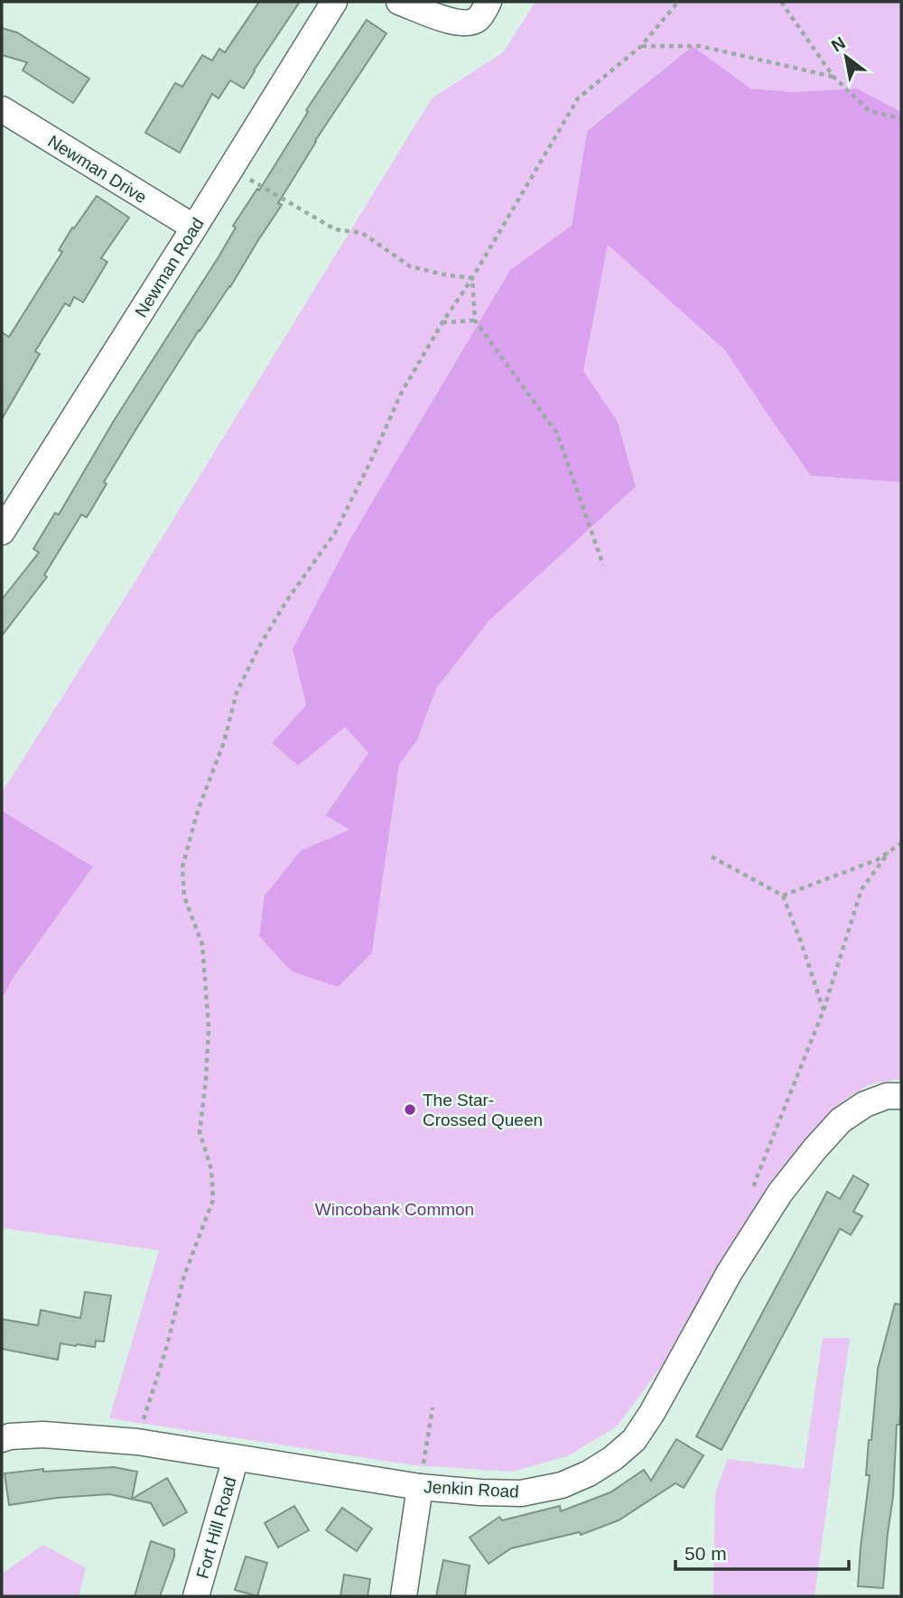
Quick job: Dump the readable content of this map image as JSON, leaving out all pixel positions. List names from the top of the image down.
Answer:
{
  "streets": {
    "street": [
      "Newman Drive",
      "Newman Road",
      "Jenkin Road",
      "Fort Hill Road"
    ]
  },
  "crossings": [
    ["Newman Drive", "Newman Road"],
    ["Jenkin Road", "Fort Hill Road"]
  ],
  "parks": ["Wincobank Common"],
  "places": ["The Star- Crossed Queen"],
  "scale_bar": "50 m",
  "north": "top left"
}
